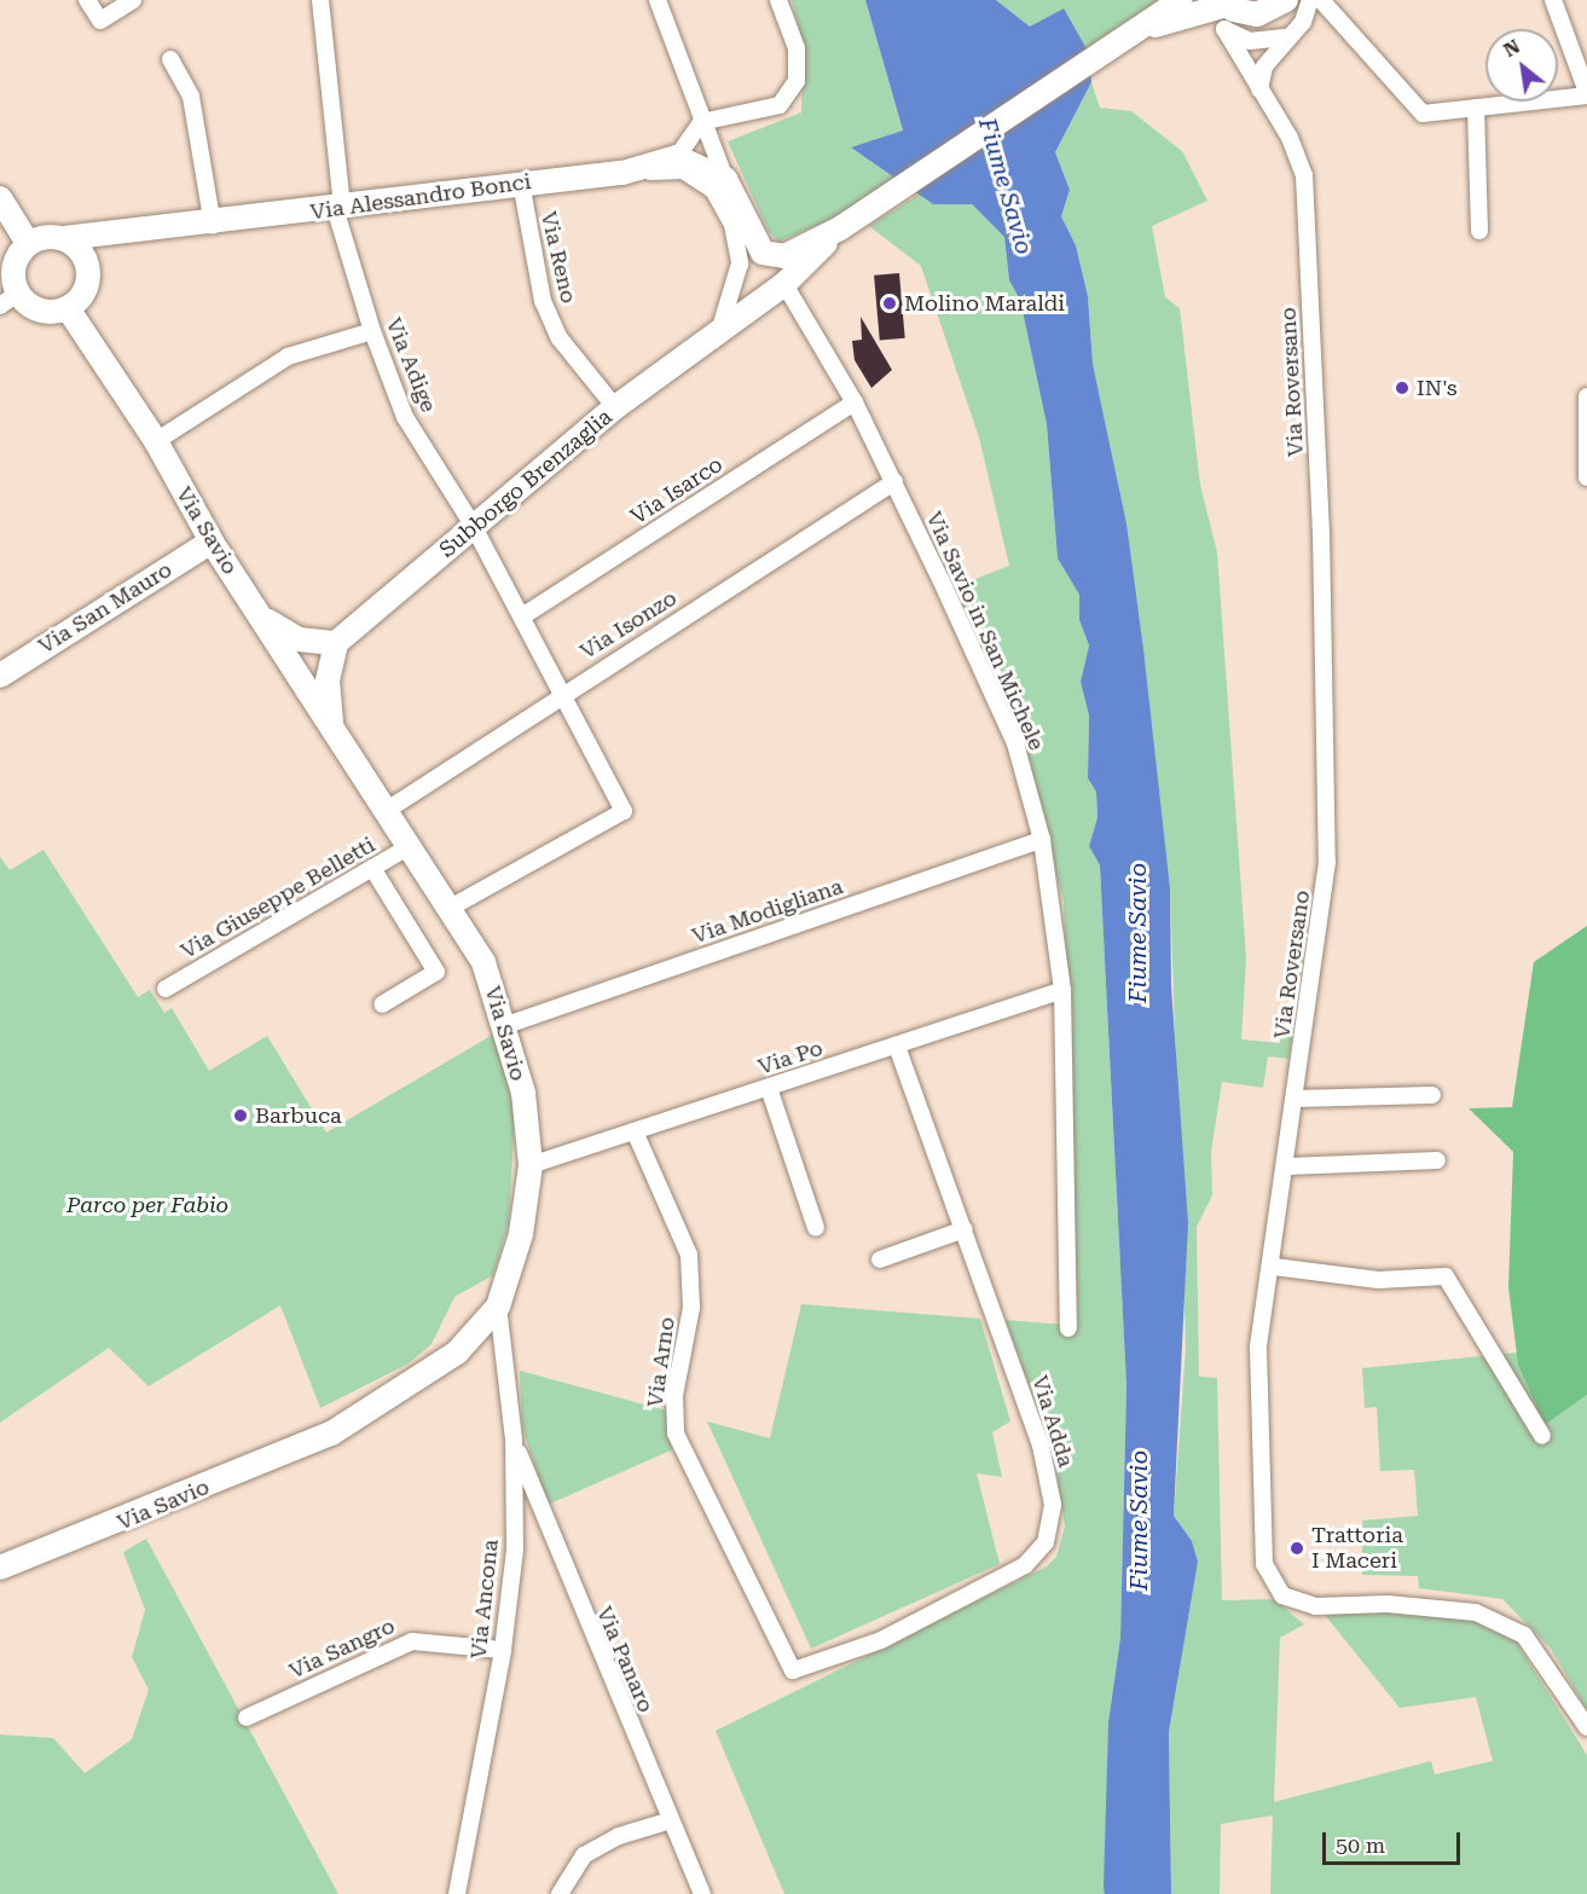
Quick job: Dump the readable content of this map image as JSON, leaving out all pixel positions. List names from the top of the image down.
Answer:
{
  "streets": {
    "street": [
      "Via Alessandro Bonci",
      "Via Reno",
      "Via Adige",
      "Via Roversano",
      "Subborgo Brenzaglia",
      "Via Isarco",
      "Via Savio",
      "Via San Mauro",
      "Via Isonzo",
      "Via Savio in San Michele",
      "Via Giuseppe Belletti",
      "Via Modigliana",
      "Via Po",
      "Via Arno",
      "Via Adda",
      "Via Ancona",
      "Via Sangro",
      "Via Panaro"
    ]
  },
  "crossings": [
    ["Via Alessandro Bonci", "Via Reno"],
    ["Via Alessandro Bonci", "Via Adige"],
    ["Via Alessandro Bonci", "Via Savio"],
    ["Via Reno", "Subborgo Brenzaglia"],
    ["Via Adige", "Subborgo Brenzaglia"],
    ["Via Adige", "Via Isarco"],
    ["Via Adige", "Via Savio"],
    ["Via Adige", "Via Isonzo"],
    ["Subborgo Brenzaglia", "Via Savio in San Michele"],
    ["Via Isarco", "Via Savio in San Michele"],
    ["Via Savio", "Via San Mauro"],
    ["Via Savio", "Via Isonzo"],
    ["Via Savio", "Via Giuseppe Belletti"],
    ["Via Savio", "Via Modigliana"],
    ["Via Savio", "Via Po"],
    ["Via Savio", "Via Ancona"],
    ["Via Isonzo", "Via Savio in San Michele"],
    ["Via Savio in San Michele", "Via Modigliana"],
    ["Via Savio in San Michele", "Via Po"],
    ["Via Po", "Via Arno"],
    ["Via Po", "Via Adda"],
    ["Via Arno", "Via Adda"],
    ["Via Ancona", "Via Sangro"],
    ["Via Ancona", "Via Panaro"]
  ],
  "water": ["Fiume Savio"],
  "parks": ["Parco per Fabio"],
  "places": [
    "Molino Maraldi",
    "IN's",
    "Barbuca",
    "Trattoria I Maceri"
  ],
  "scale_bar": "50 m",
  "north": "top left"
}
